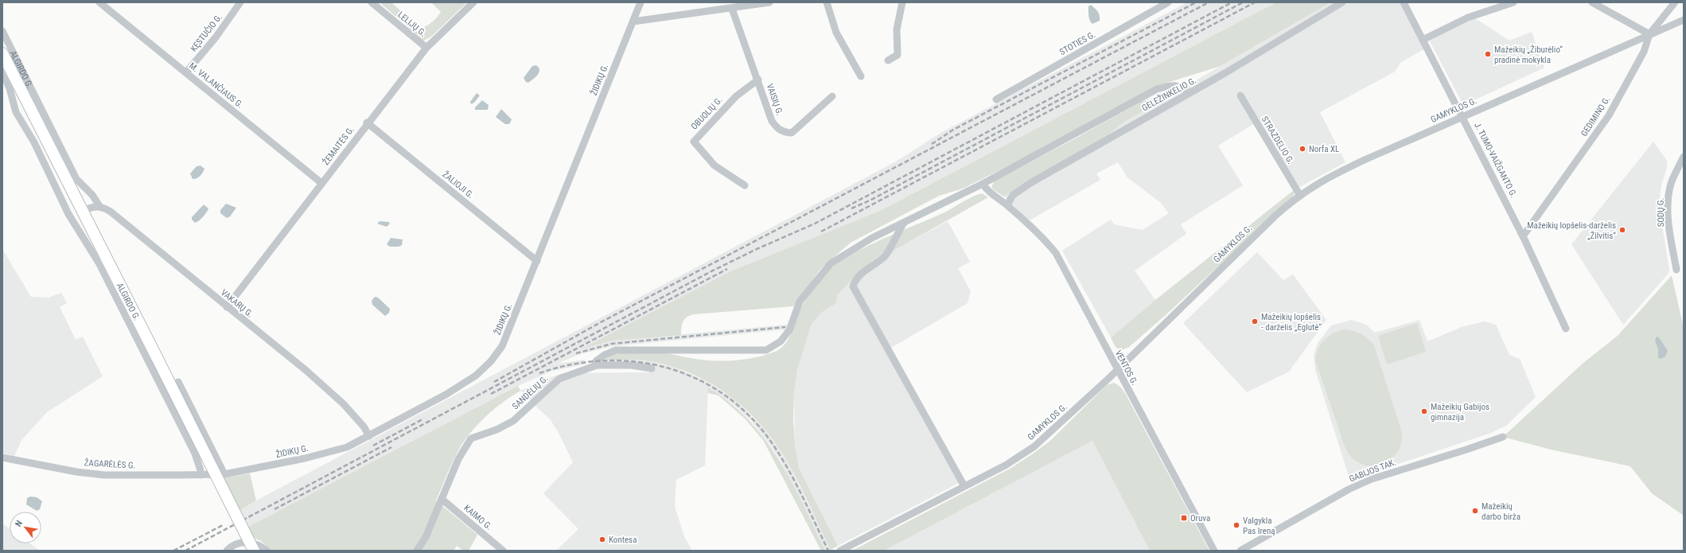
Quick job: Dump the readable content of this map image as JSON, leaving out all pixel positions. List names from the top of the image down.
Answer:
{
  "streets": {
    "main road": ["ALGIRDO G."],
    "street": [
      "LELIJŲ G.",
      "KĘSTUČIO G.",
      "STOTIES G.",
      "ŽIDIKŲ G.",
      "M. VALANČIAUS G.",
      "GELEŽINKELIO G.",
      "VAISIŲ G.",
      "GAMYKLOS G.",
      "OBUOLIŲ G.",
      "GEDIMINO G.",
      "STRAZDELIO G.",
      "ŽEMAITĖS G.",
      "J. TUMO-VAIŽGANTO G.",
      "ŽALIOJI G.",
      "SODŲ G.",
      "VAKARŲ G.",
      "VENTOS G.",
      "SANDĖLIŲ G.",
      "ŽAGARĖLĖS G.",
      "GABIJOS TAK.",
      "KAIMO G."
    ]
  },
  "crossings": [
    ["LELIJŲ G.", "ŽEMAITĖS G."],
    ["KĘSTUČIO G.", "M. VALANČIAUS G."],
    ["ALGIRDO G.", "VAKARŲ G."],
    ["ŽIDIKŲ G.", "ŽALIOJI G."],
    ["ŽIDIKŲ G.", "VAKARŲ G."],
    ["ŽIDIKŲ G.", "ŽAGARĖLĖS G."],
    ["M. VALANČIAUS G.", "ŽEMAITĖS G."],
    ["GELEŽINKELIO G.", "VENTOS G."],
    ["VAISIŲ G.", "OBUOLIŲ G."],
    ["GAMYKLOS G.", "GEDIMINO G."],
    ["GAMYKLOS G.", "STRAZDELIO G."],
    ["GAMYKLOS G.", "J. TUMO-VAIŽGANTO G."],
    ["GAMYKLOS G.", "VENTOS G."],
    ["GEDIMINO G.", "J. TUMO-VAIŽGANTO G."],
    ["ŽEMAITĖS G.", "ŽALIOJI G."],
    ["ŽEMAITĖS G.", "VAKARŲ G."],
    ["SANDĖLIŲ G.", "KAIMO G."]
  ],
  "places": {
    "other": [
      "Mažeikių „Žiburėlio“ pradinė mokykla",
      "Norfa XL",
      "Mažeikių lopšelis-darželis „Žilvitis“",
      "Mažeikių lopšelis - darželis „Eglutė“",
      "Mažeikių Gabijos gimnazija",
      "Mažeikių darbo birža",
      "Valgykla Pas Ireną",
      "Kontesa"
    ],
    "transit": ["Oruva"]
  },
  "north": "top left"
}
